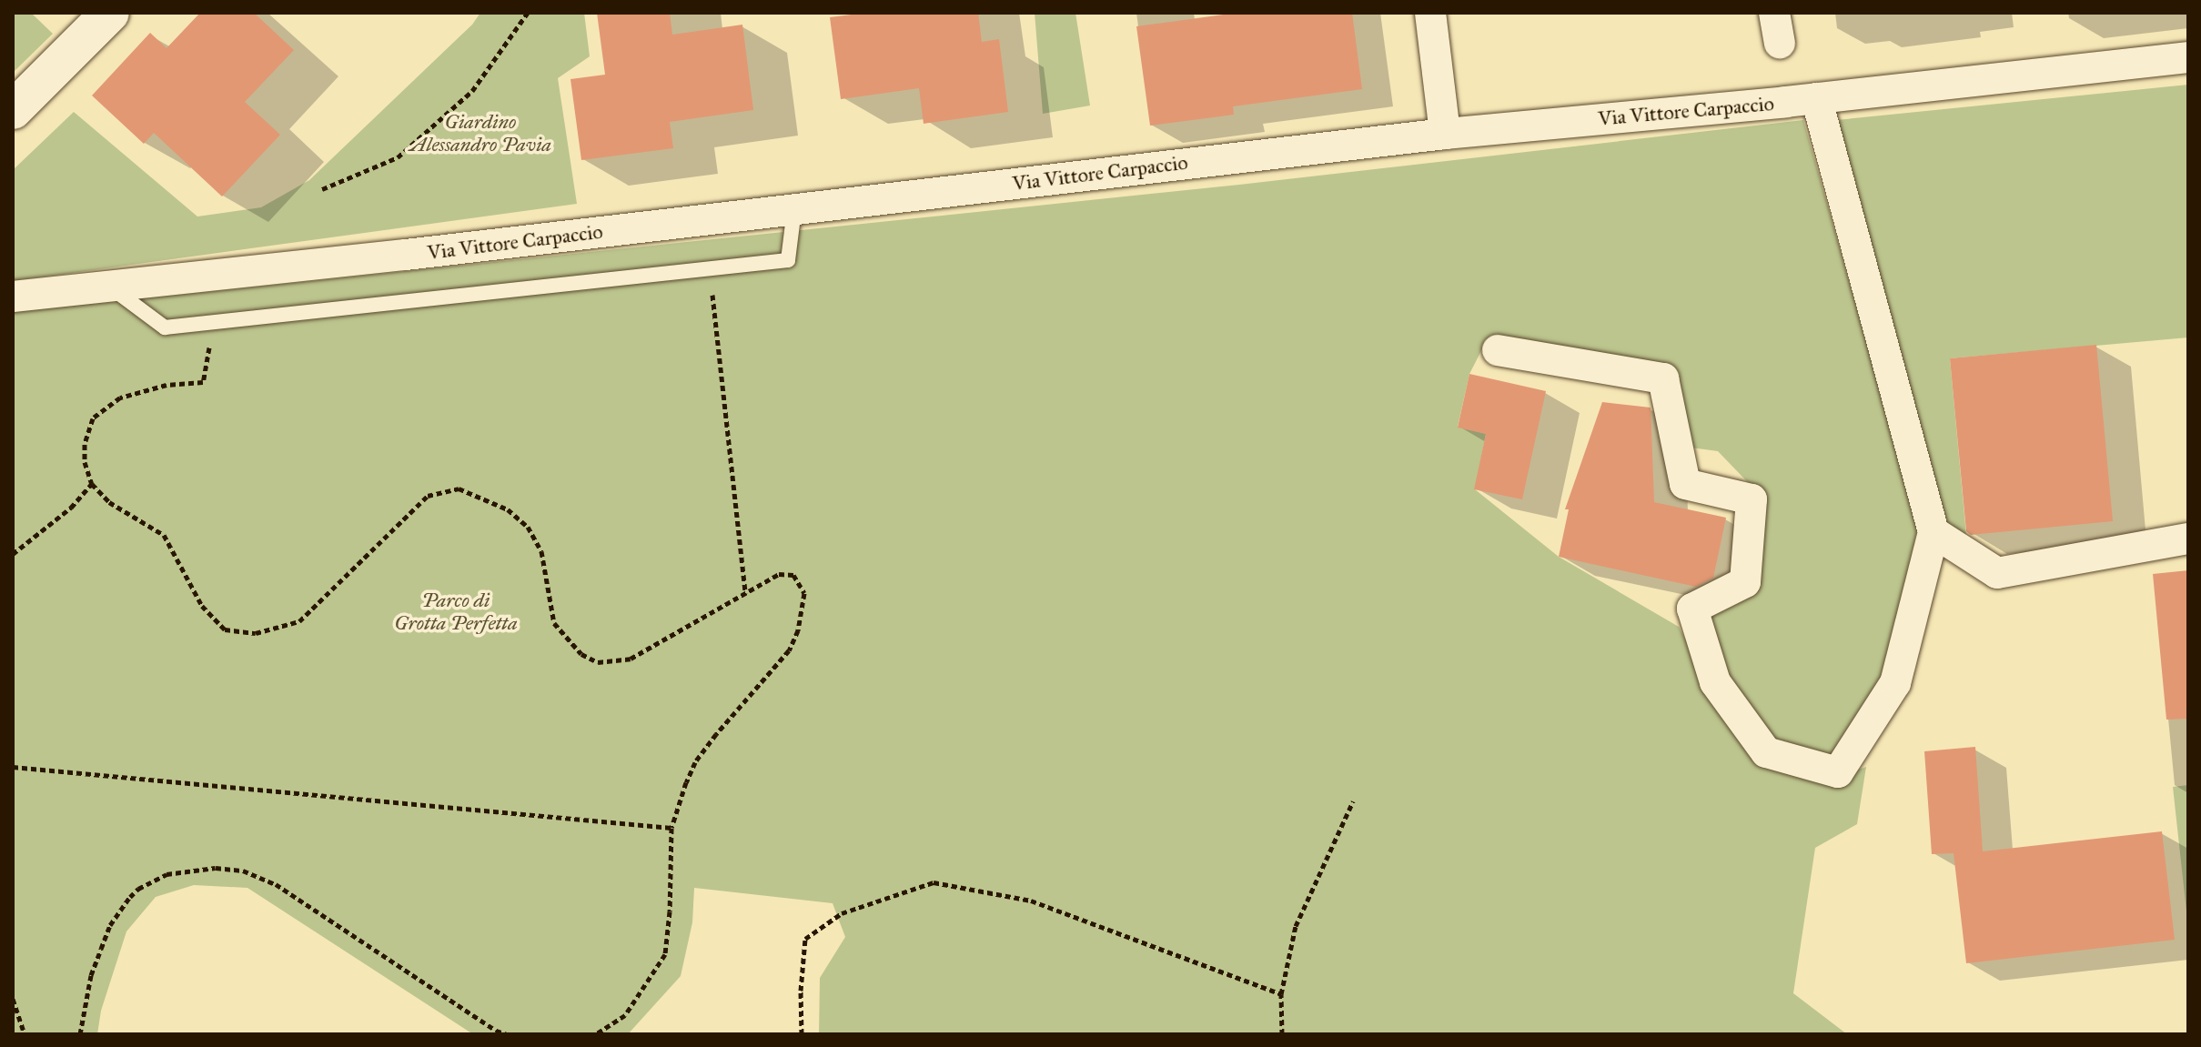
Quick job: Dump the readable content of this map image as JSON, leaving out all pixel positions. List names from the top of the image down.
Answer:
{
  "streets": {
    "street": ["Via Vittore Carpaccio"]
  },
  "parks": ["Giardino Alessandro Pavia", "Parco di Grotta Perfetta"]
}
